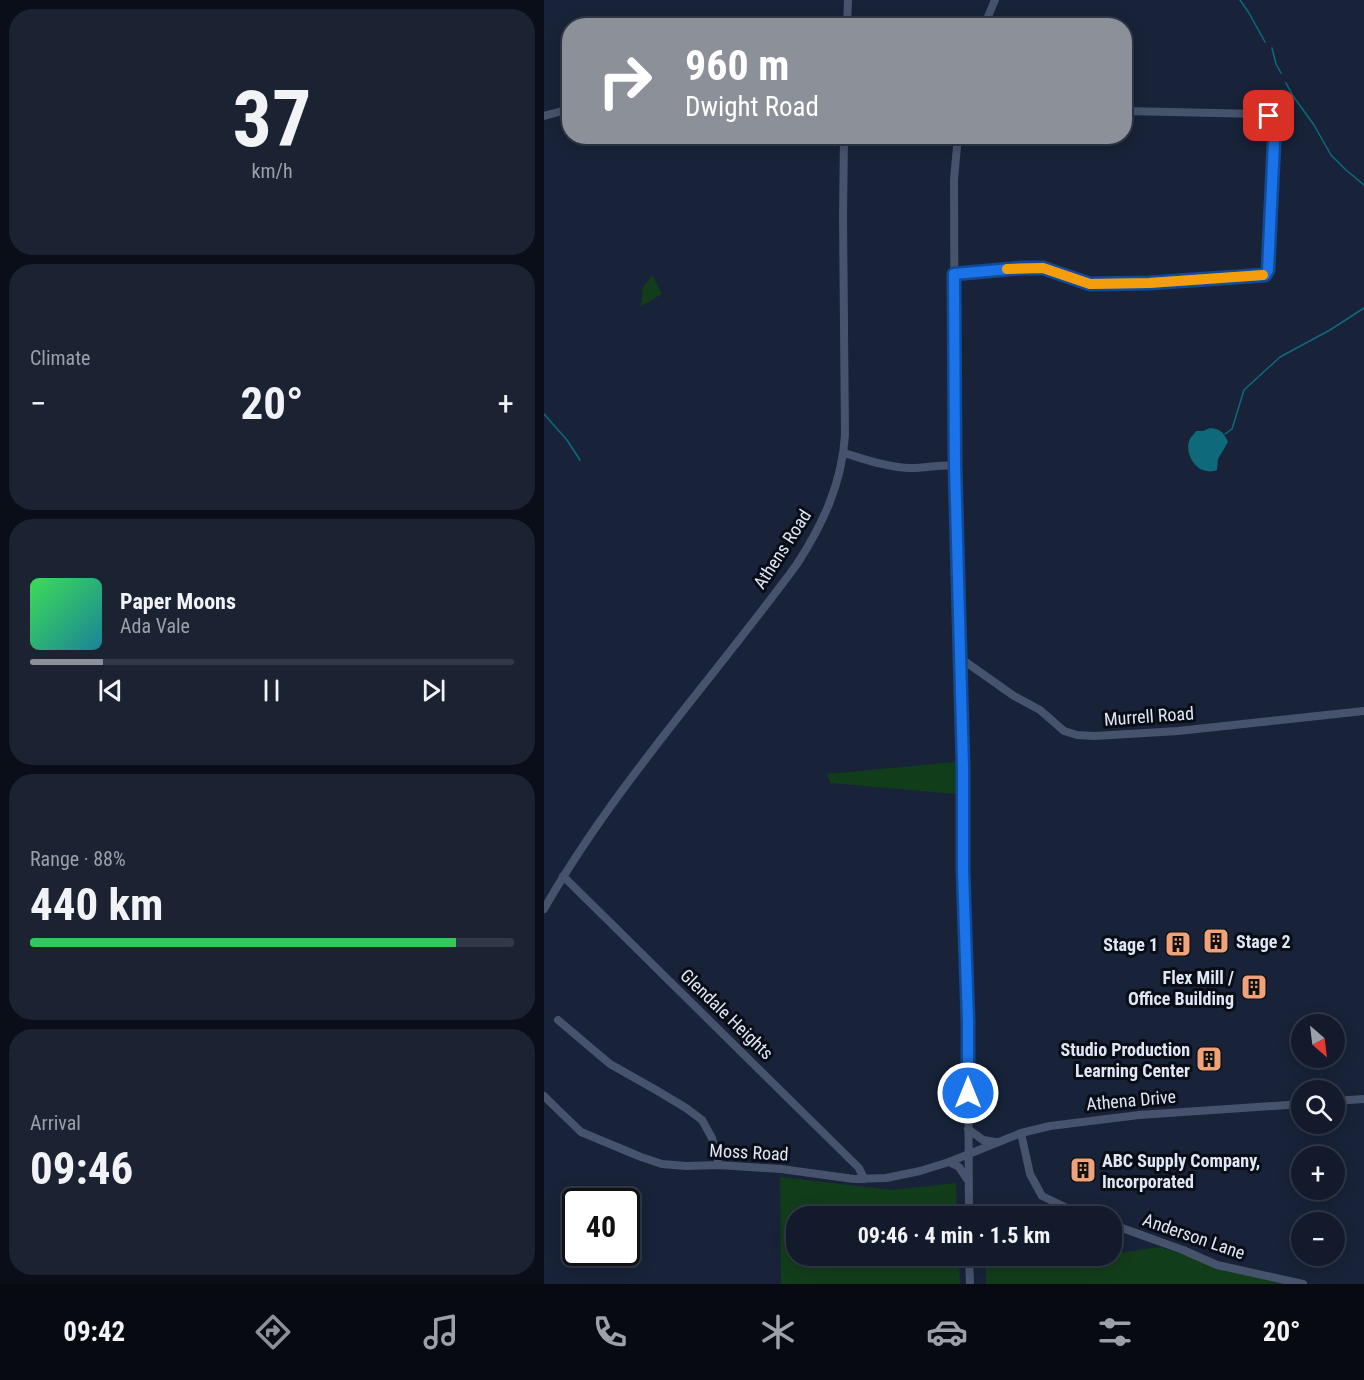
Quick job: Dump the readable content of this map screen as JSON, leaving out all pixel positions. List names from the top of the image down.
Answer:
{
  "streets": {
    "street": [
      "Athens Road",
      "Murrell Road",
      "Glendale Heights",
      "Athena Drive",
      "Moss Road",
      "Anderson Lane"
    ]
  },
  "crossings": [
    ["Athens Road", "Glendale Heights"],
    ["Glendale Heights", "Moss Road"],
    ["Athena Drive", "Moss Road"]
  ],
  "places": {
    "building": [
      "Stage 2",
      "Stage 1",
      "Flex Mill / Office Building",
      "Studio Production Learning Center",
      "ABC Supply Company, Incorporated"
    ]
  },
  "north": "bottom right",
  "page": {
    "tile": [
      ["37", "km/h"],
      "Climate",
      ["Range · 88%", "440 km"],
      ["Arrival", "09:46"]
    ],
    "turn": ["960 m", "Dwight Road"],
    "heat": ["−", "20°", "+"],
    "song": ["Paper Moons", "Ada Vale"],
    "map_buttons": ["+", "−"],
    "limit": "40",
    "trip": "09:46 · 4 min · 1.5 km",
    "tabs": ["09:42", "20°"]
  }
}
